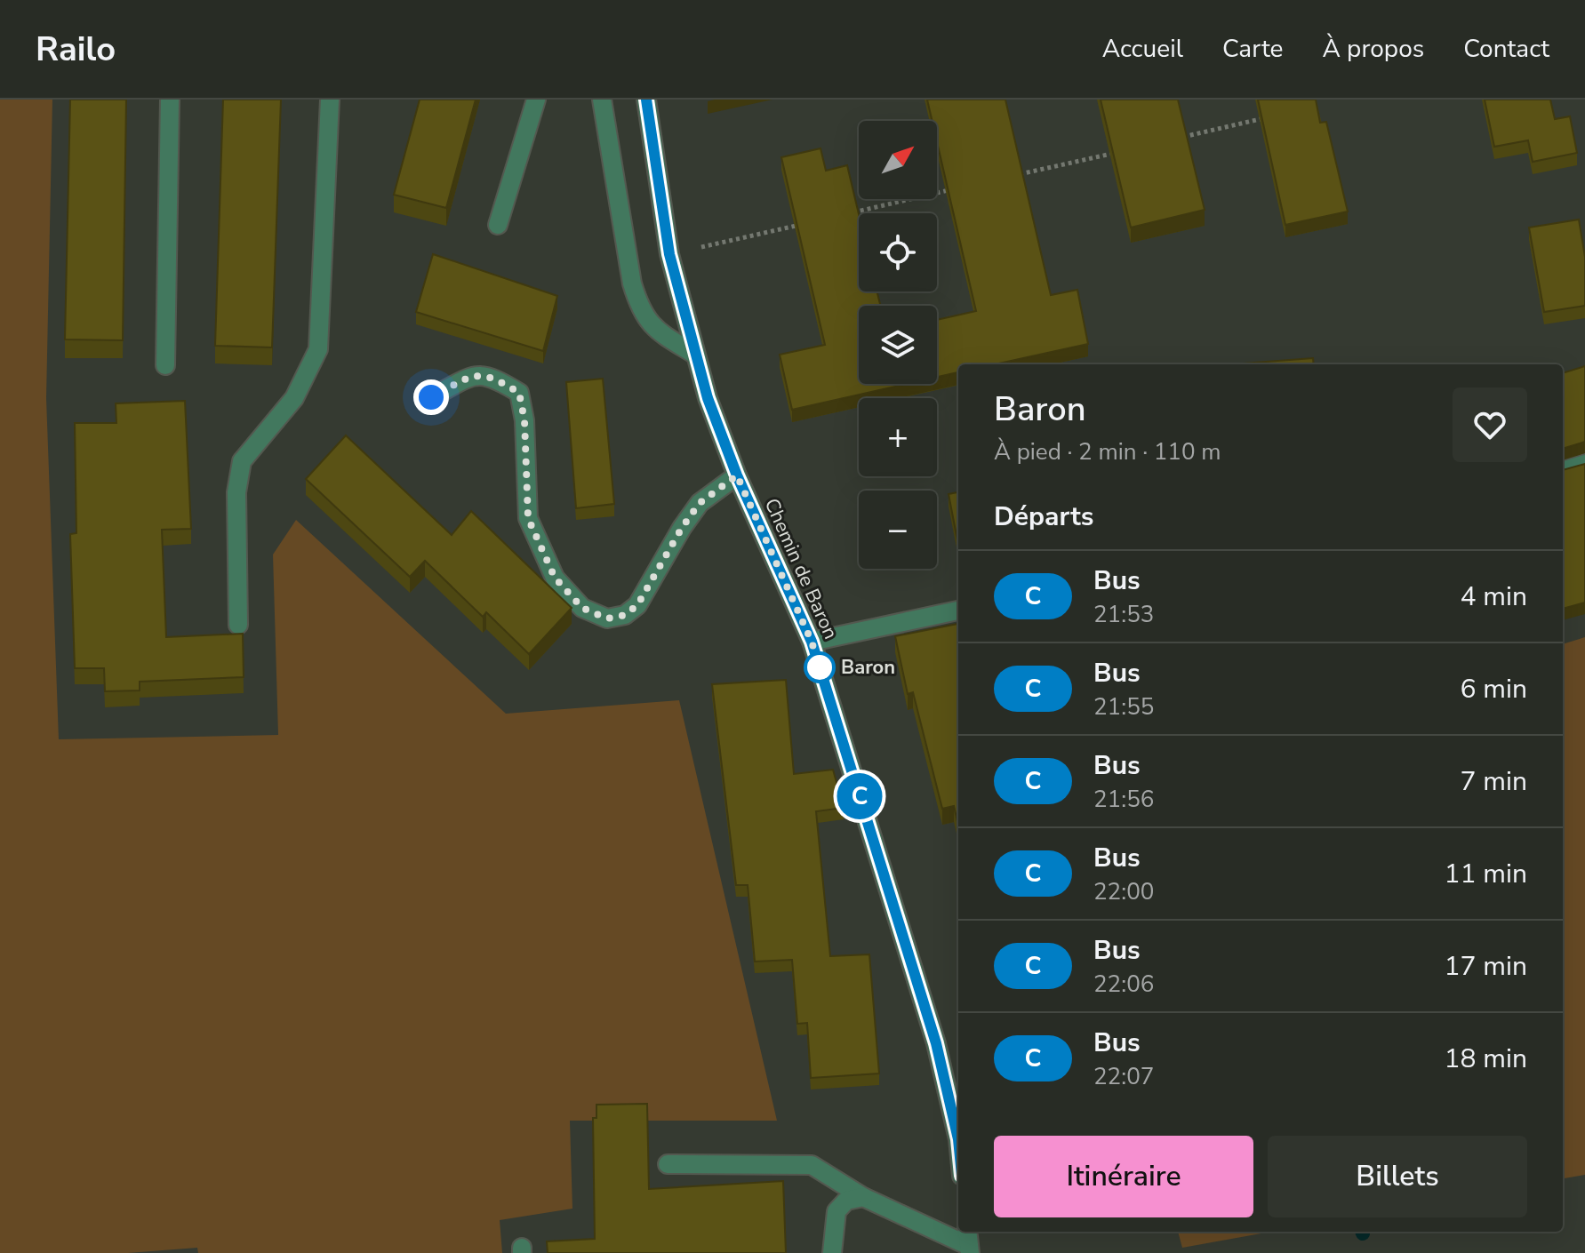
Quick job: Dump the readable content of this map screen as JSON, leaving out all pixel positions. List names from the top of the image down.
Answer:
{
  "streets": {
    "street": ["Chemin de Baron"]
  },
  "places": ["Baron"],
  "lines": ["bus line C"],
  "north": "top right",
  "page": {
    "header": "Railo",
    "nav": [
      "Accueil",
      "Carte",
      "À propos",
      "Contact"
    ],
    "on_map": "C",
    "map_buttons": ["+", "−"],
    "heading": [
      ["Baron", "À pied · 2 min · 110 m"],
      "Départs"
    ],
    "list": [
      {
        "mark": "C",
        "name": "Bus",
        "note": "21:53",
        "value": "4 min"
      },
      {
        "mark": "C",
        "name": "Bus",
        "note": "21:55",
        "value": "6 min"
      },
      {
        "mark": "C",
        "name": "Bus",
        "note": "21:56",
        "value": "7 min"
      },
      {
        "mark": "C",
        "name": "Bus",
        "note": "22:00",
        "value": "11 min"
      },
      {
        "mark": "C",
        "name": "Bus",
        "note": "22:06",
        "value": "17 min"
      },
      {
        "mark": "C",
        "name": "Bus",
        "note": "22:07",
        "value": "18 min"
      }
    ],
    "buttons": ["Itinéraire", "Billets"]
  }
}
